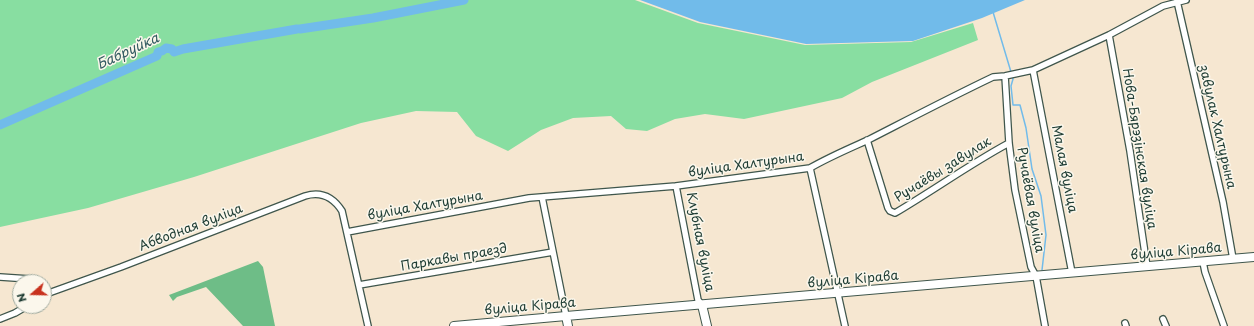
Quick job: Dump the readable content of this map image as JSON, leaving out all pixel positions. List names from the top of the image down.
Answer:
{
  "streets": {
    "main road": ["Клубная вуліца", "вуліца Кірава"],
    "street": [
      "завулак Халтурына",
      "Нова-Бярэзінская вуліца",
      "вуліца Халтурына",
      "Малая вуліца",
      "Ручаёвы завулак",
      "Ручаёвая вуліца",
      "Абводная вуліца",
      "Паркавы праезд"
    ]
  },
  "crossings": [
    ["завулак Халтурына", "вуліца Халтурына"],
    ["завулак Халтурына", "вуліца Кірава"],
    ["Нова-Бярэзінская вуліца", "вуліца Халтурына"],
    ["Нова-Бярэзінская вуліца", "вуліца Кірава"],
    ["вуліца Халтурына", "Малая вуліца"],
    ["вуліца Халтурына", "Ручаёвы завулак"],
    ["вуліца Халтурына", "Ручаёвая вуліца"],
    ["вуліца Халтурына", "Абводная вуліца"],
    ["вуліца Халтурына", "Клубная вуліца"],
    ["Малая вуліца", "вуліца Кірава"],
    ["Ручаёвы завулак", "Ручаёвая вуліца"],
    ["Ручаёвая вуліца", "вуліца Кірава"],
    ["Клубная вуліца", "вуліца Кірава"]
  ],
  "water": ["Бабруйка"],
  "north": "left"
}
